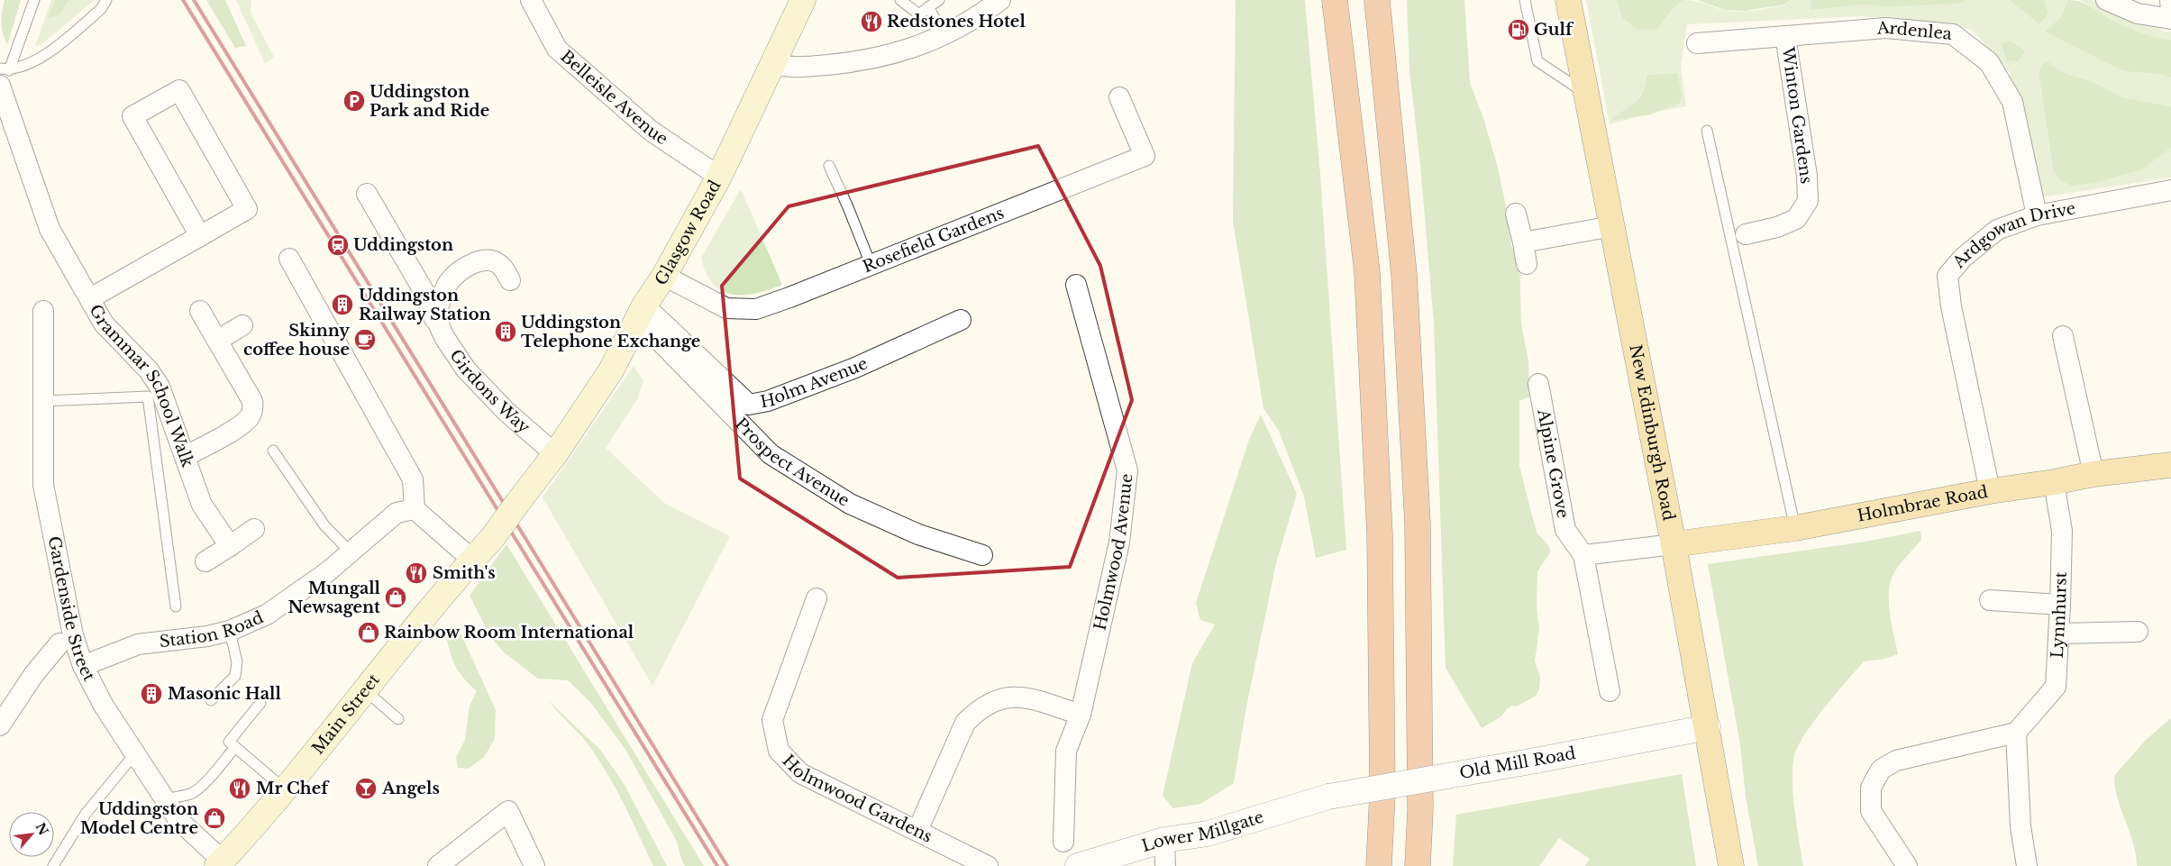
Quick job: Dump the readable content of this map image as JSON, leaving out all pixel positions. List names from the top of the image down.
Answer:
{
  "streets": {
    "main road": [
      "Glasgow Road",
      "New Edinburgh Road",
      "Holmbrae Road",
      "Main Street"
    ],
    "street": [
      "Ardenlea",
      "Belleisle Avenue",
      "Winton Gardens",
      "Ardgowan Drive",
      "Rosefield Gardens",
      "Holm Avenue",
      "Grammar School Walk",
      "Girdons Way",
      "Prospect Avenue",
      "Alpine Grove",
      "Holmwood Avenue",
      "Gardenside Street",
      "Lynnhurst",
      "Station Road",
      "Old Mill Road",
      "Holmwood Gardens",
      "Lower Millgate"
    ]
  },
  "crossings": [
    ["Ardenlea", "Winton Gardens"],
    ["Ardenlea", "Ardgowan Drive"],
    ["Belleisle Avenue", "Glasgow Road"],
    ["Glasgow Road", "Rosefield Gardens"],
    ["Glasgow Road", "Holm Avenue"],
    ["Glasgow Road", "Girdons Way"],
    ["Glasgow Road", "Prospect Avenue"],
    ["Glasgow Road", "Main Street"],
    ["Ardgowan Drive", "Holmbrae Road"],
    ["Holm Avenue", "Prospect Avenue"],
    ["Girdons Way", "Main Street"],
    ["New Edinburgh Road", "Holmbrae Road"],
    ["New Edinburgh Road", "Old Mill Road"],
    ["Holmbrae Road", "Lynnhurst"],
    ["Gardenside Street", "Station Road"],
    ["Gardenside Street", "Main Street"],
    ["Old Mill Road", "Lower Millgate"]
  ],
  "places": {
    "restaurant": ["Redstones Hotel", "Smith's", "Mr Chef"],
    "fuel station": ["Gulf"],
    "parking": ["Uddingston Park and Ride"],
    "station": ["Uddingston"],
    "building": ["Uddingston Railway Station", "Uddingston Telephone Exchange", "Masonic Hall"],
    "cafe": ["Skinny coffee house"],
    "shop": ["Mungall Newsagent", "Rainbow Room International", "Uddingston Model Centre"],
    "bar": ["Angels"]
  },
  "north": "top right"
}
